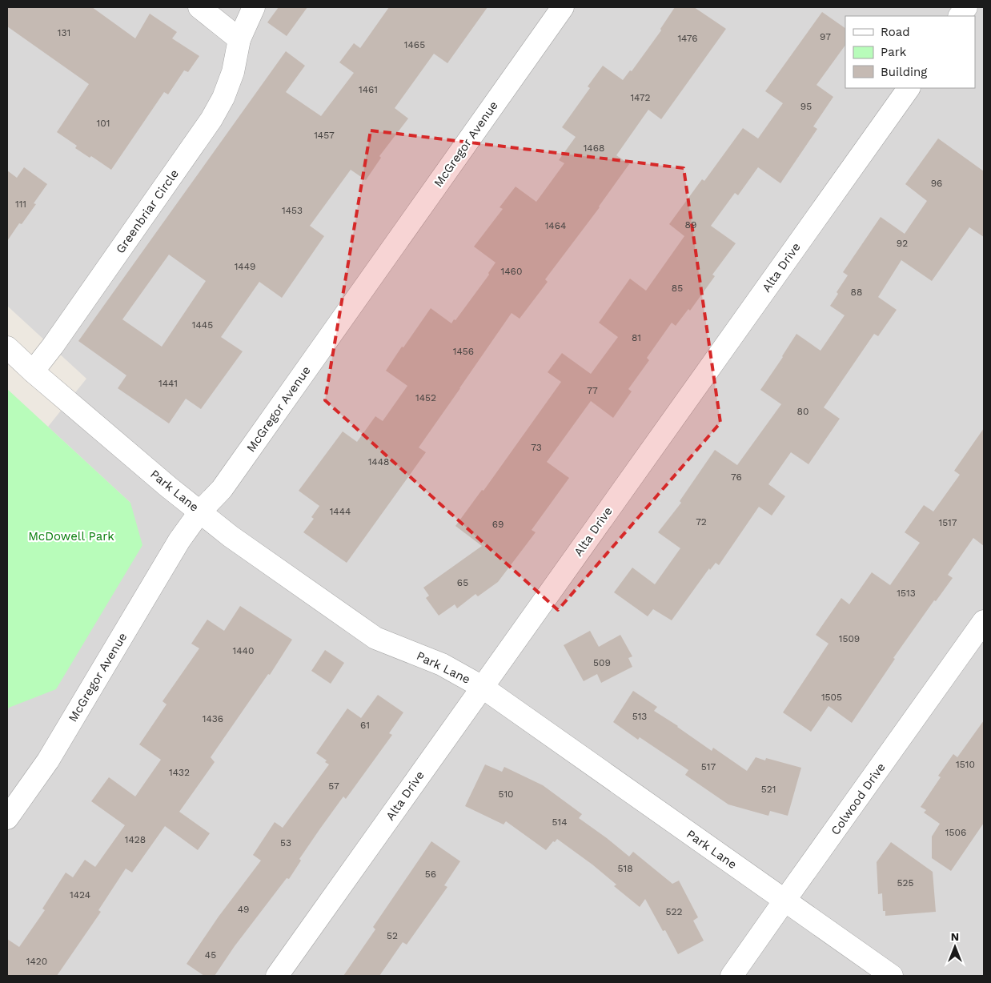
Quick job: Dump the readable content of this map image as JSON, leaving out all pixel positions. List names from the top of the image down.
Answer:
{
  "streets": {
    "street": [
      "McGregor Avenue",
      "Greenbriar Circle",
      "Alta Drive",
      "Park Lane",
      "Colwood Drive"
    ]
  },
  "crossings": [
    ["McGregor Avenue", "Park Lane"],
    ["Greenbriar Circle", "Park Lane"],
    ["Alta Drive", "Park Lane"],
    ["Park Lane", "Colwood Drive"]
  ],
  "parks": ["McDowell Park"],
  "house_numbers": [
    "131",
    "97",
    "1476",
    "1465",
    "1461",
    "1472",
    "95",
    "101",
    "1457",
    "1468",
    "96",
    "111",
    "1453",
    "89",
    "1464",
    "92",
    "1449",
    "1460",
    "85",
    "88",
    "1445",
    "81",
    "1456",
    "1441",
    "77",
    "1452",
    "80",
    "73",
    "1448",
    "76",
    "1444",
    "72",
    "1517",
    "69",
    "65",
    "1513",
    "1509",
    "1440",
    "509",
    "1505",
    "513",
    "1436",
    "61",
    "1510",
    "517",
    "1432",
    "57",
    "521",
    "510",
    "514",
    "1506",
    "1428",
    "53",
    "518",
    "56",
    "525",
    "1424",
    "49",
    "522",
    "52",
    "45",
    "1420"
  ],
  "legend": ["Road", "Park", "Building"],
  "north": "top"
}
